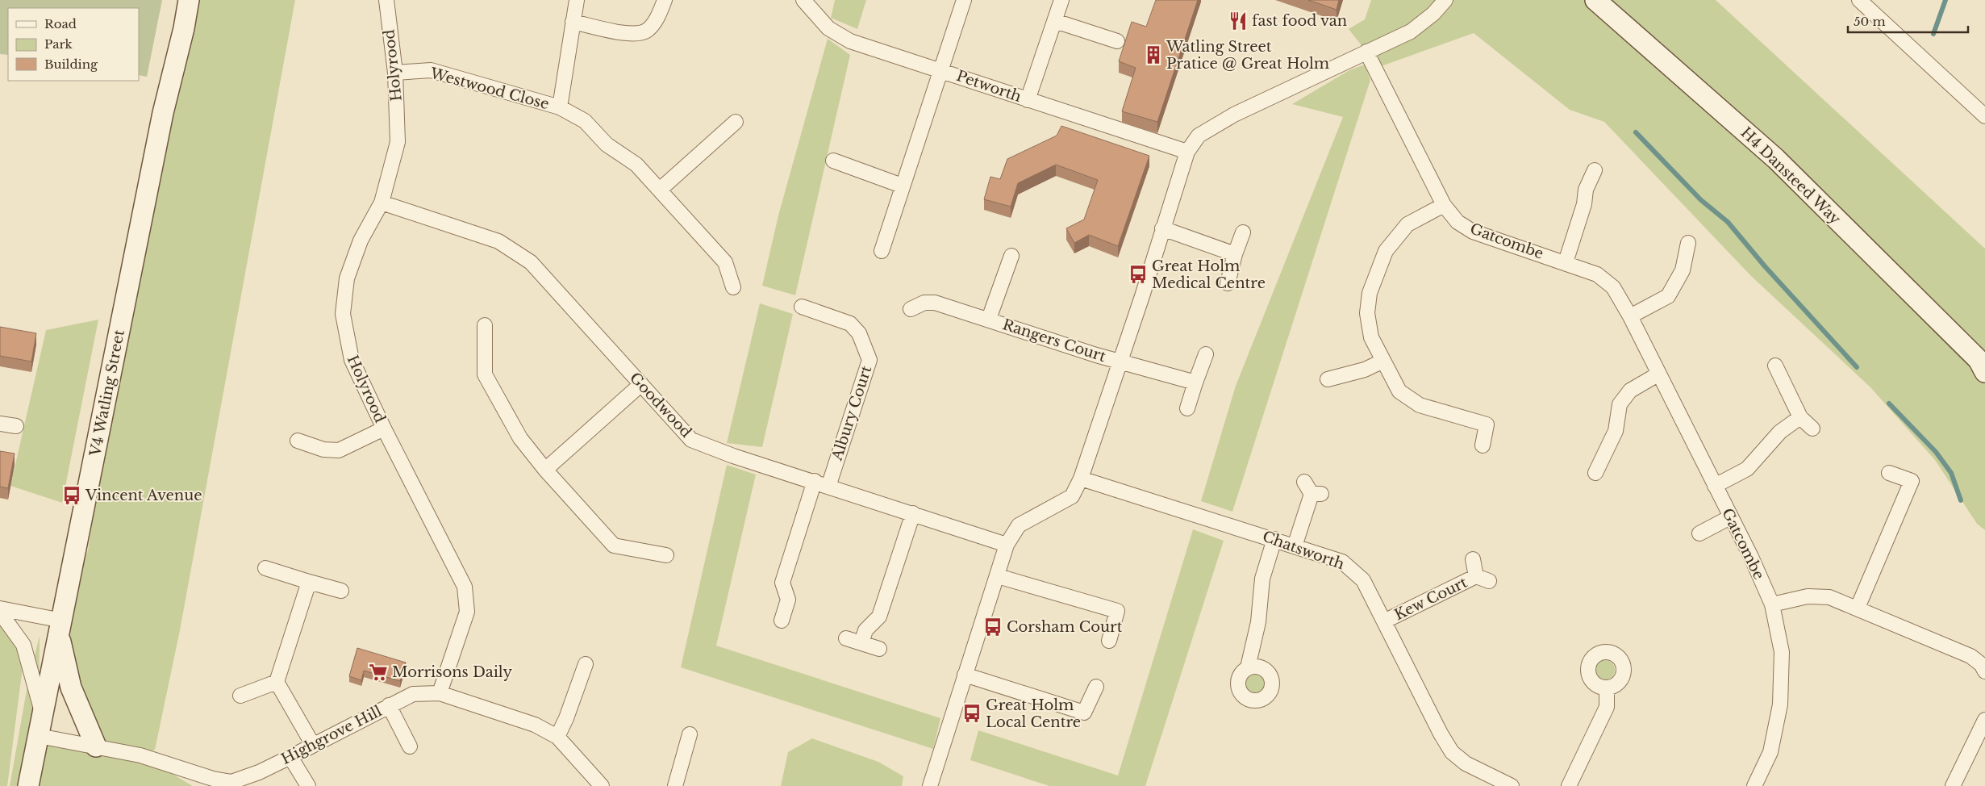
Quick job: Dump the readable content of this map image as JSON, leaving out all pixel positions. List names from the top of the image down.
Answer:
{
  "streets": {
    "street": [
      "Holyrood",
      "Petworth",
      "Westwood Close",
      "H4 Dansteed Way",
      "Gatcombe",
      "Rangers Court",
      "V4 Watling Street",
      "Goodwood",
      "Albury Court",
      "Chatsworth",
      "Kew Court",
      "Highgrove Hill"
    ]
  },
  "crossings": [
    ["Holyrood", "Westwood Close"],
    ["Holyrood", "Goodwood"],
    ["Holyrood", "Highgrove Hill"],
    ["V4 Watling Street", "Highgrove Hill"],
    ["Goodwood", "Albury Court"],
    ["Chatsworth", "Kew Court"]
  ],
  "places": {
    "restaurant": ["fast food van"],
    "building": ["Watling Street Pratice @ Great Holm"],
    "bus stop": [
      "Great Holm Medical Centre",
      "Vincent Avenue",
      "Corsham Court",
      "Great Holm Local Centre"
    ],
    "supermarket": ["Morrisons Daily"]
  },
  "legend": ["Road", "Park", "Building"],
  "scale_bar": "50 m"
}
